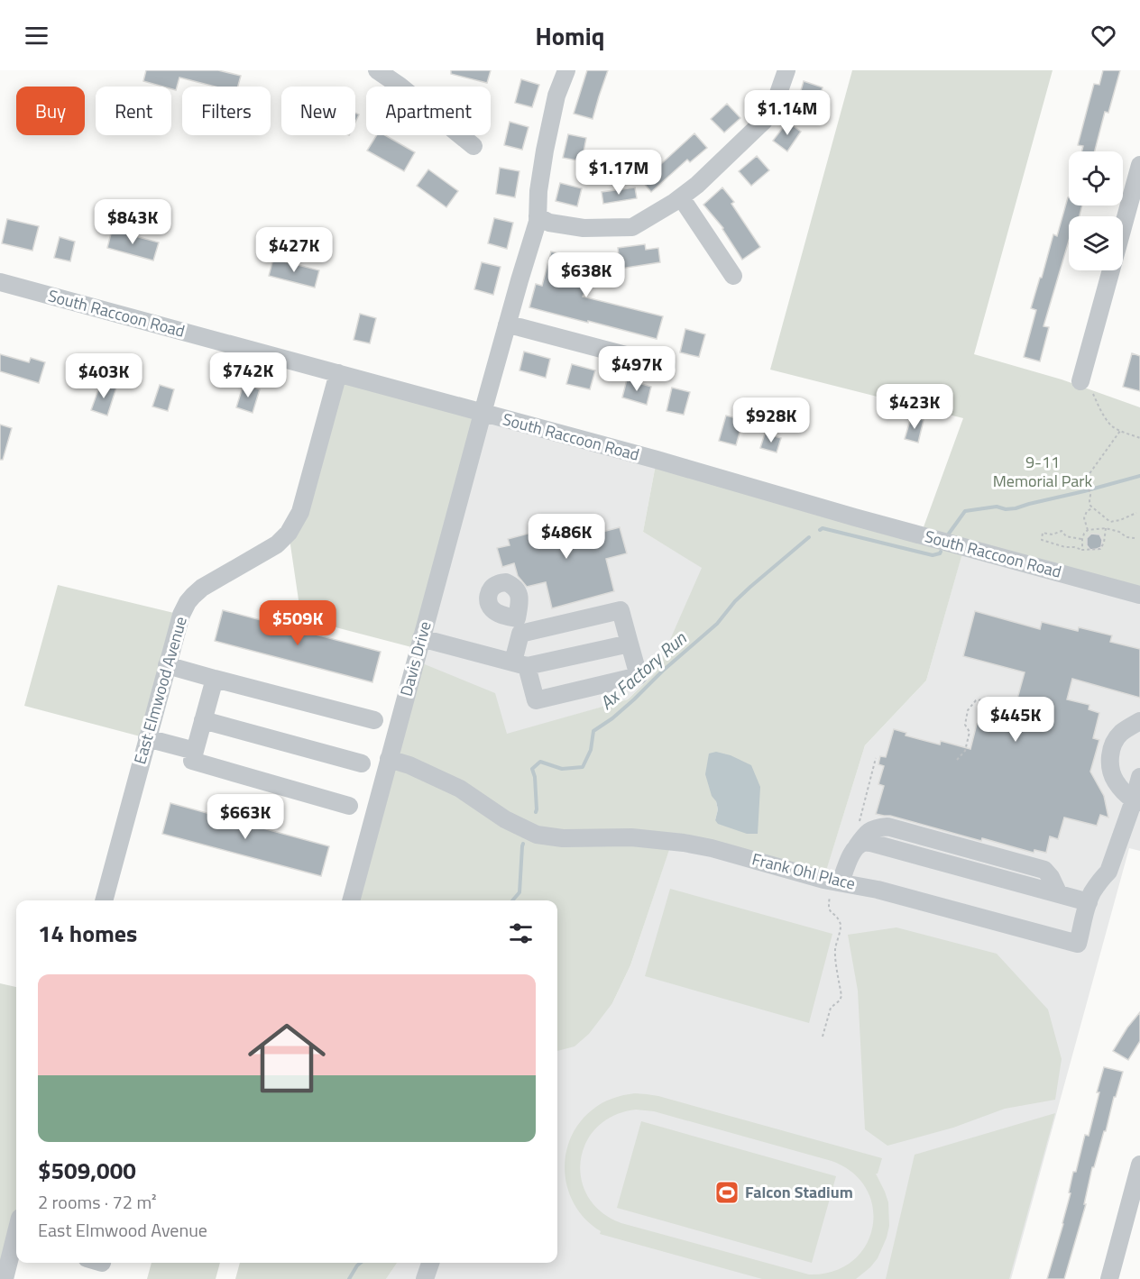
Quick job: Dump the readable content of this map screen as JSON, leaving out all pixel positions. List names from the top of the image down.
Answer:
{
  "streets": {
    "street": [
      "South Raccoon Road",
      "Davis Drive",
      "East Elmwood Avenue",
      "Frank Ohl Place"
    ]
  },
  "crossings": [
    ["South Raccoon Road", "Davis Drive"],
    ["South Raccoon Road", "East Elmwood Avenue"],
    ["Davis Drive", "Frank Ohl Place"]
  ],
  "water": ["Ax Factory Run"],
  "parks": ["9-11 Memorial Park"],
  "places": {
    "sports": ["Falcon Stadium"]
  },
  "page": {
    "header": "Homiq",
    "chip": [
      "Buy",
      "Rent",
      "Filters",
      "New",
      "Apartment"
    ],
    "price": [
      "$1.14M",
      "$1.17M",
      "$843K",
      "$427K",
      "$638K",
      "$497K",
      "$742K",
      "$403K",
      "$423K",
      "$928K",
      "$486K",
      "$509K",
      "$445K",
      "$663K"
    ],
    "heading": "14 homes",
    "list": [
      {
        "name": "$509,000",
        "note": "2 rooms · 72 m² · East Elmwood Avenue"
      }
    ]
  }
}
